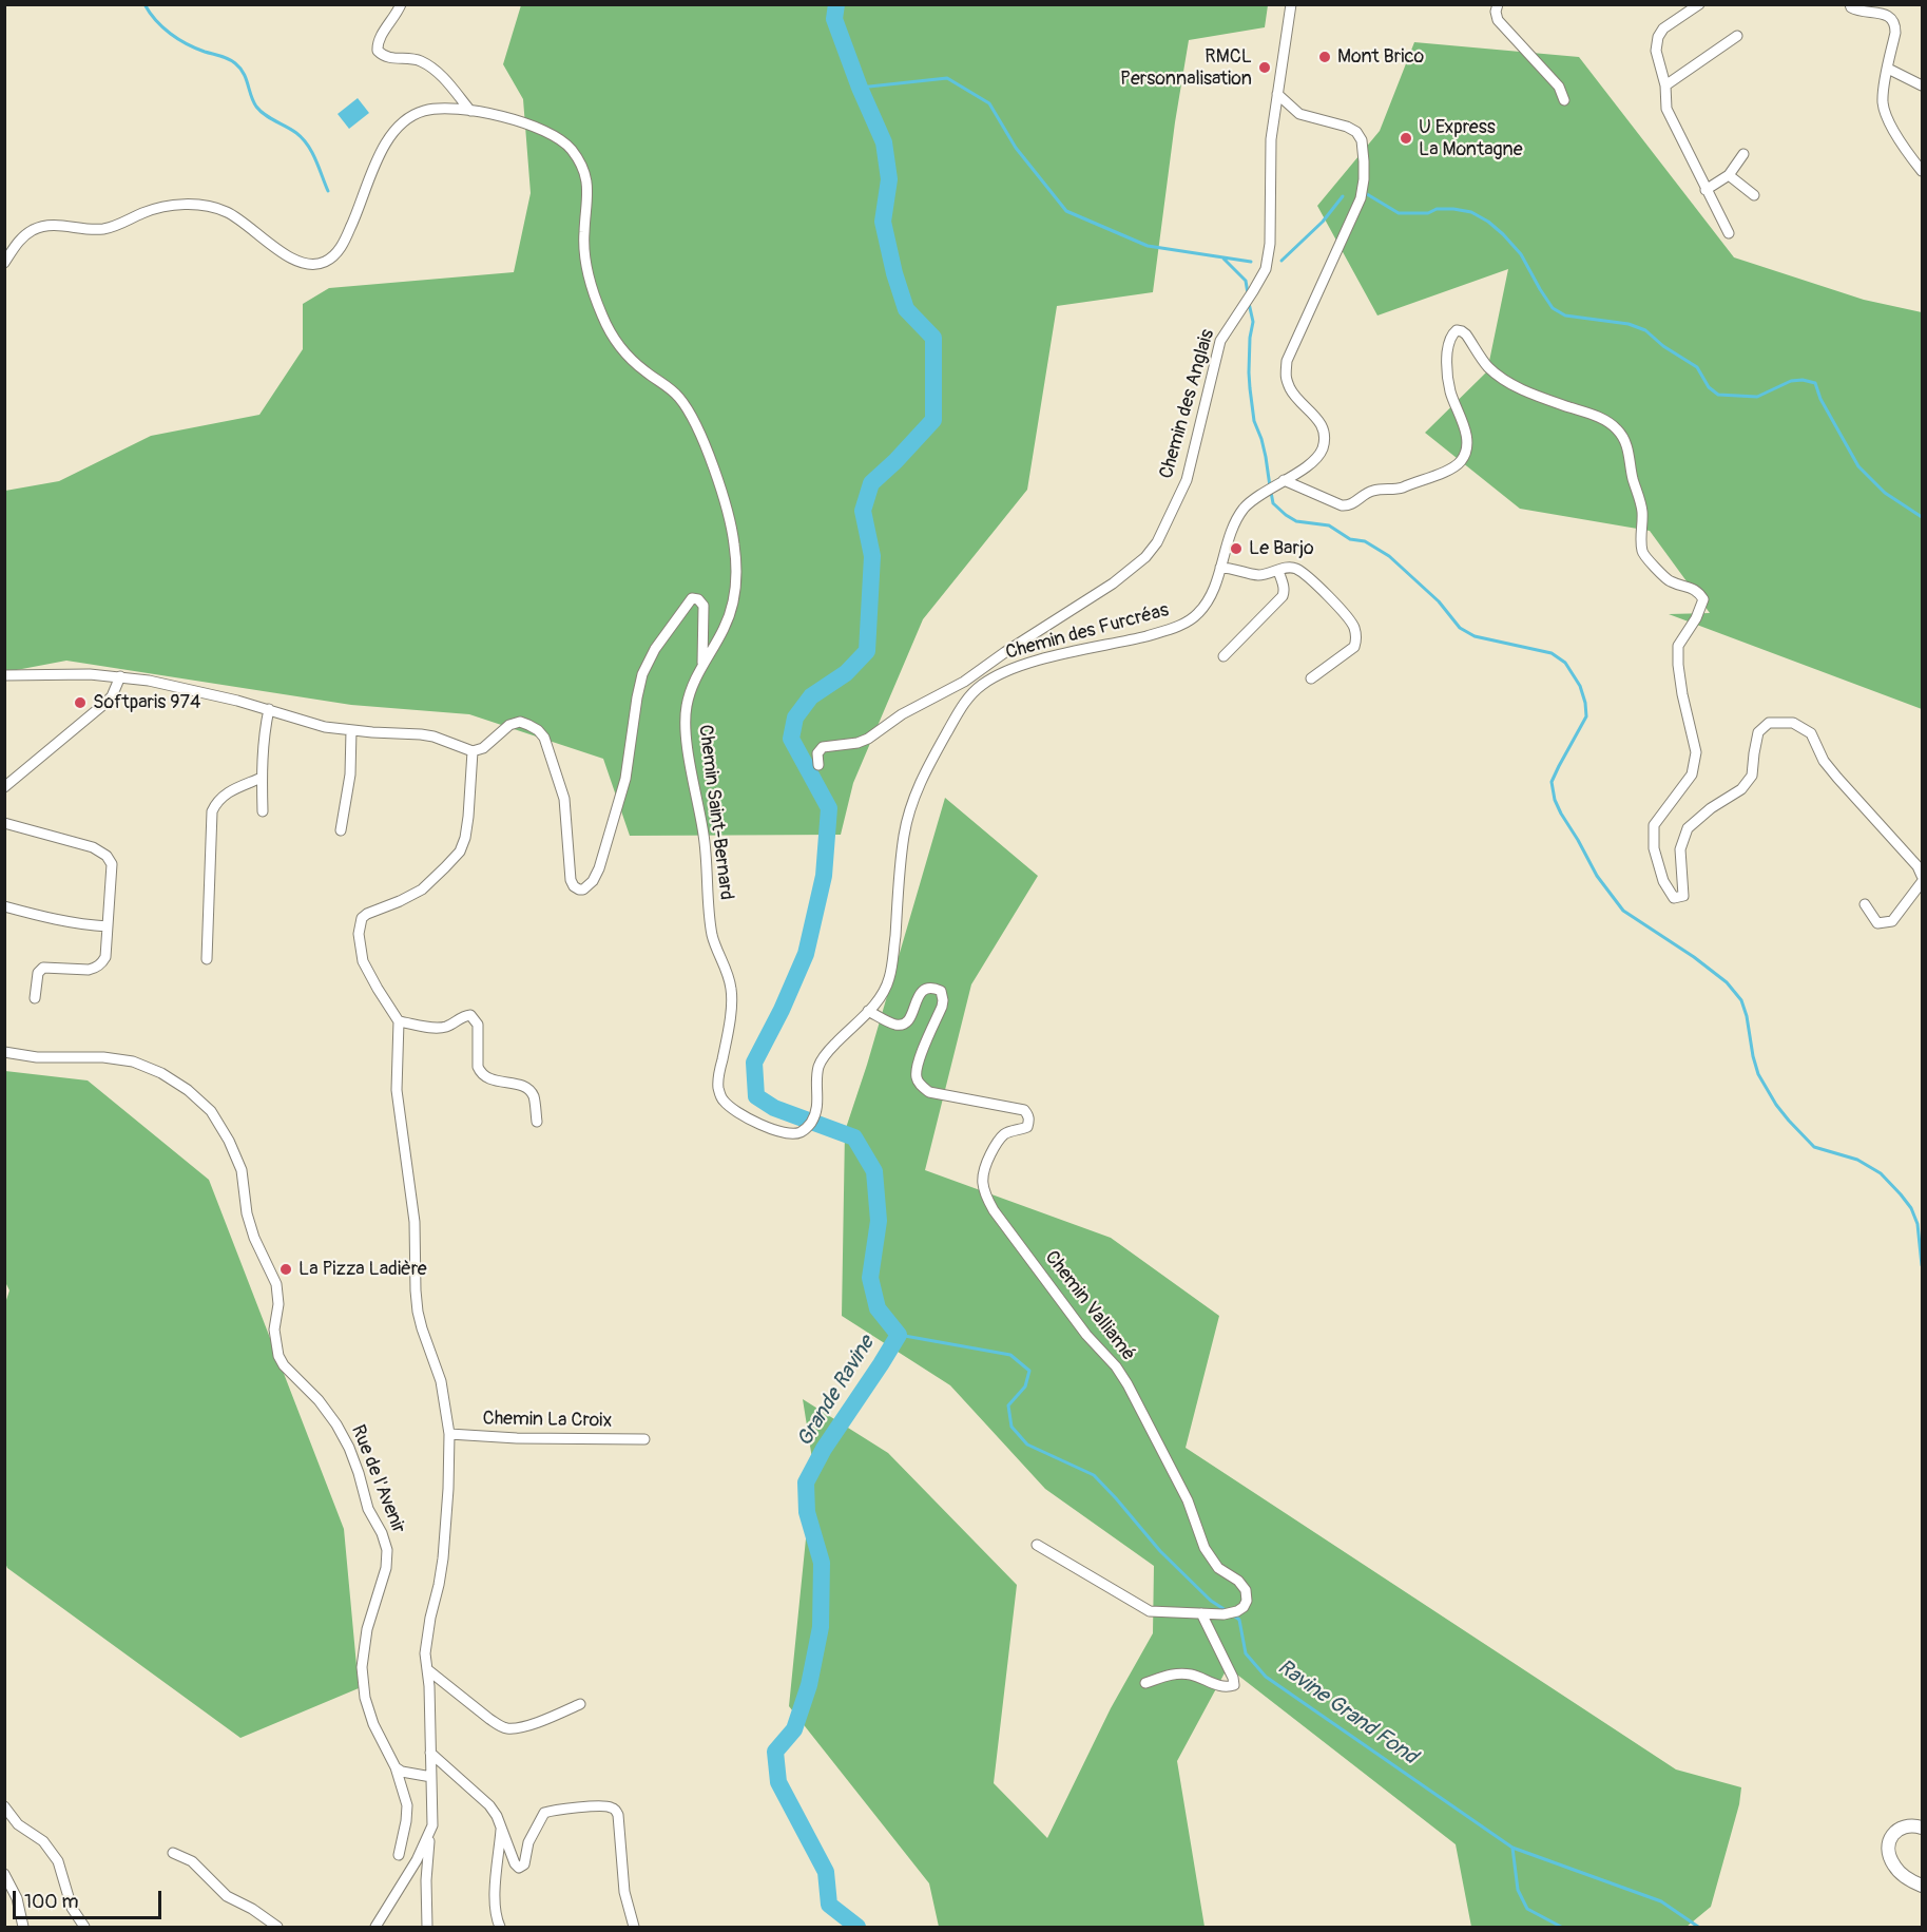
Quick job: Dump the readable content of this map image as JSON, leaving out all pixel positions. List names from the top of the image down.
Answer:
{
  "streets": {
    "street": [
      "Chemin des Anglais",
      "Chemin des Furcréas",
      "Chemin Saint-Bernard",
      "Chemin Valliamé",
      "Chemin La Croix",
      "Rue de l'Avenir"
    ]
  },
  "crossings": [
    ["Chemin des Anglais", "Chemin des Furcréas"],
    ["Chemin des Furcréas", "Chemin Saint-Bernard"],
    ["Chemin des Furcréas", "Chemin Valliamé"]
  ],
  "water": ["Grande Ravine", "Ravine Grand Fond"],
  "places": [
    "Mont Brico",
    "RMCL Personnalisation",
    "U Express La Montagne",
    "Le Barjo",
    "Softparis 974",
    "La Pizza Ladière"
  ],
  "scale_bar": "100 m"
}
